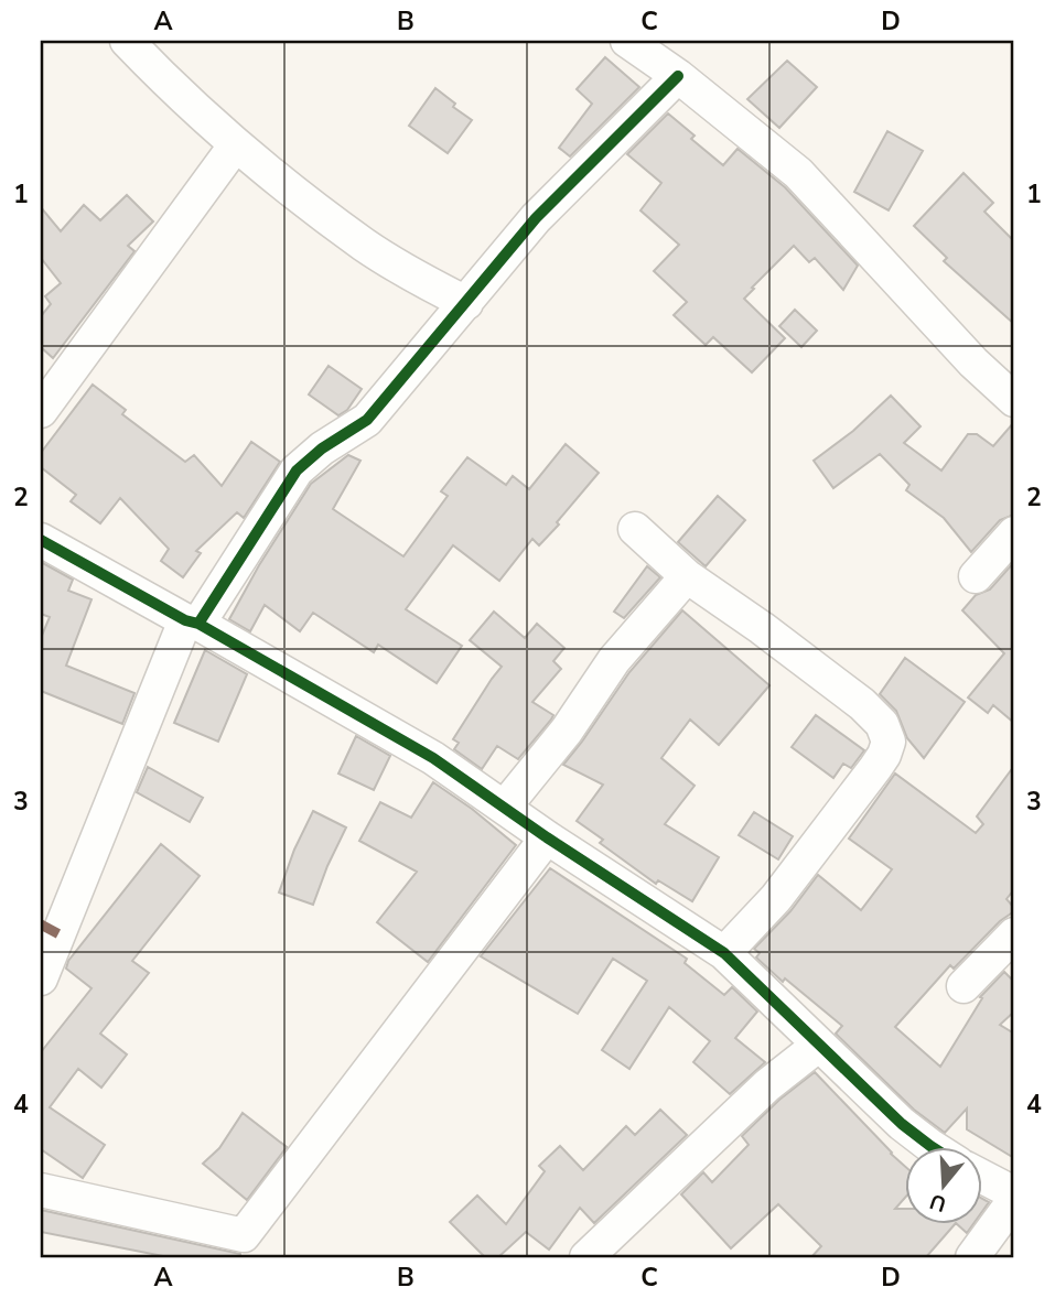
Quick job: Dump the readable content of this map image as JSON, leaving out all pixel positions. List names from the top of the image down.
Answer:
{
  "north": "bottom",
  "grid": {
    "columns": [
      "A",
      "B",
      "C",
      "D"
    ],
    "rows": [
      "1",
      "2",
      "3",
      "4"
    ]
  }
}
